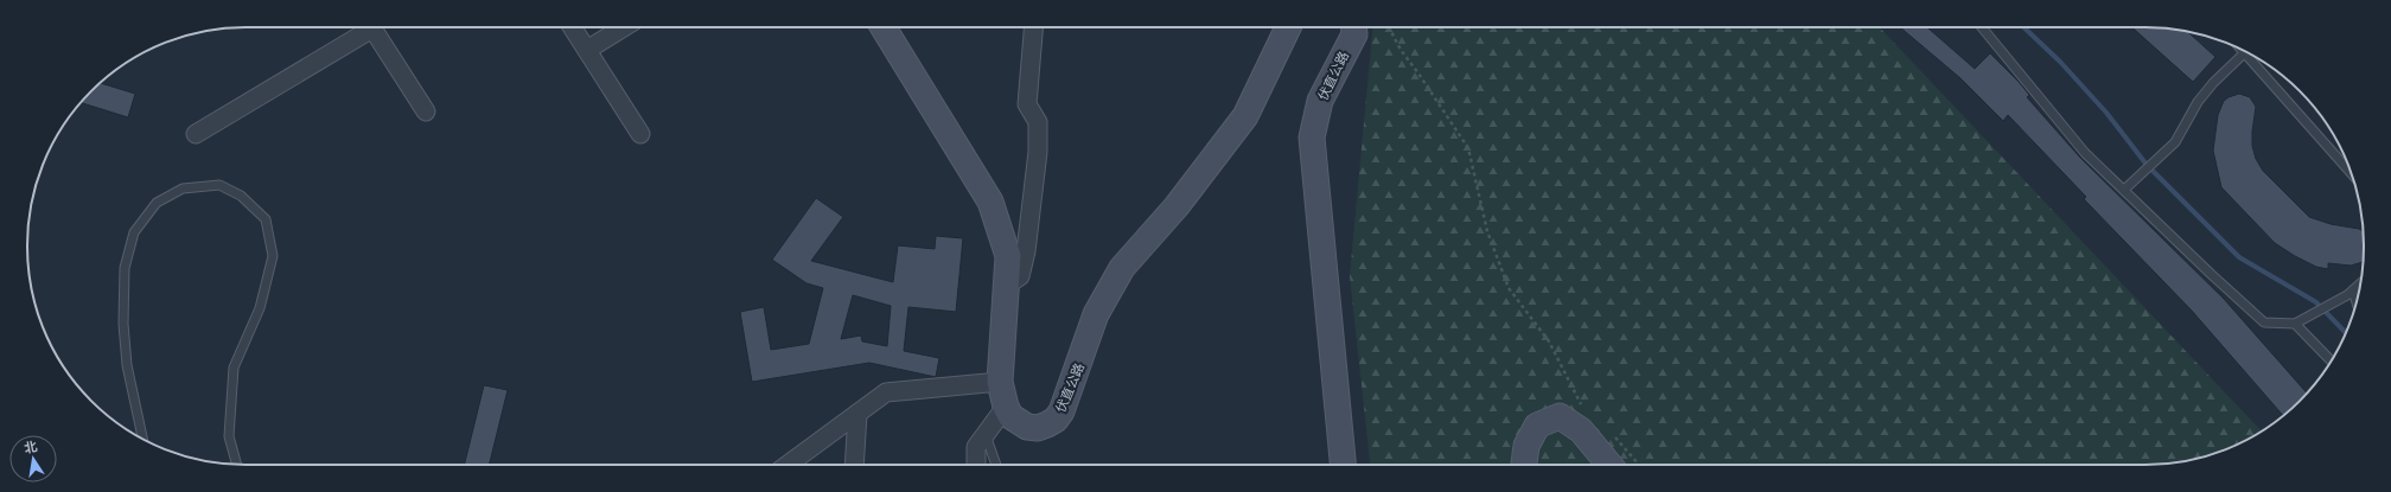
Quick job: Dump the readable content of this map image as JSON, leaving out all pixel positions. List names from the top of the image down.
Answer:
{
  "streets": {
    "main road": ["伏直公路"]
  },
  "north": "top"
}
